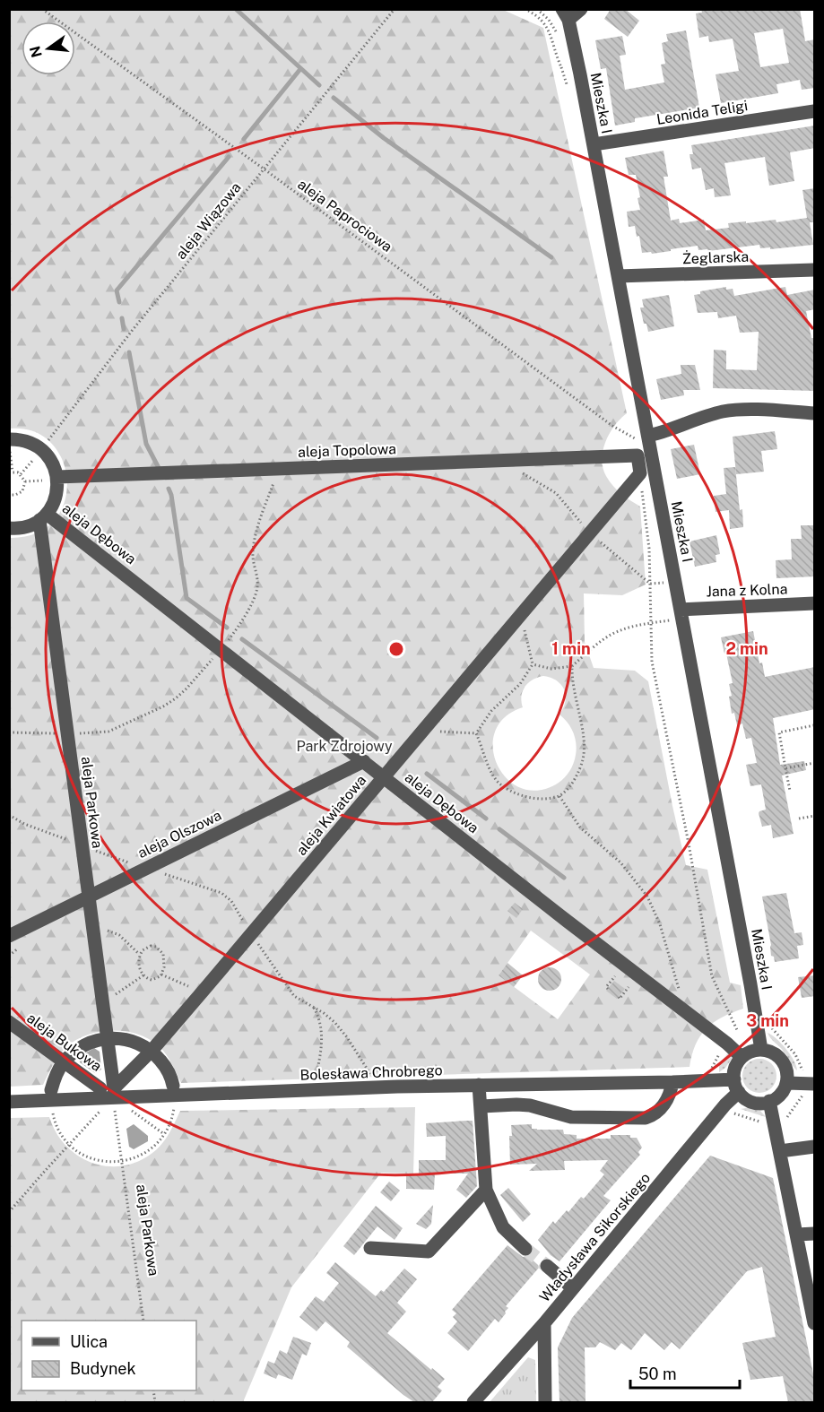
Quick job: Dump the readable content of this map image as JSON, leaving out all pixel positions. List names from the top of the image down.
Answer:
{
  "streets": {
    "street": [
      "Mieszka I",
      "Leonida Teligi",
      "Żeglarska",
      "aleja Topolowa",
      "aleja Dębowa",
      "Jana z Kolna",
      "aleja Parkowa",
      "aleja Kwiatowa",
      "aleja Olszowa",
      "aleja Bukowa",
      "Bolesława Chrobrego",
      "Władysława Sikorskiego"
    ],
    "path": ["aleja Paprociowa", "aleja Wiązowa"]
  },
  "crossings": [
    ["Mieszka I", "Leonida Teligi"],
    ["Mieszka I", "aleja Paprociowa"],
    ["Mieszka I", "Żeglarska"],
    ["Mieszka I", "aleja Dębowa"],
    ["Mieszka I", "Jana z Kolna"],
    ["Mieszka I", "Bolesława Chrobrego"],
    ["Mieszka I", "Władysława Sikorskiego"],
    ["aleja Paprociowa", "aleja Wiązowa"],
    ["aleja Topolowa", "aleja Kwiatowa"],
    ["aleja Dębowa", "aleja Parkowa"],
    ["aleja Dębowa", "aleja Kwiatowa"],
    ["aleja Dębowa", "aleja Olszowa"],
    ["aleja Dębowa", "Bolesława Chrobrego"],
    ["aleja Dębowa", "Władysława Sikorskiego"],
    ["aleja Parkowa", "aleja Kwiatowa"],
    ["aleja Parkowa", "aleja Olszowa"],
    ["aleja Parkowa", "aleja Bukowa"],
    ["aleja Kwiatowa", "aleja Bukowa"],
    ["Bolesława Chrobrego", "Władysława Sikorskiego"]
  ],
  "parks": ["Park Zdrojowy"],
  "legend": ["Ulica", "Budynek"],
  "scale_bar": "50 m",
  "north": "left",
  "rings": ["1 min", "2 min", "3 min"]
}
